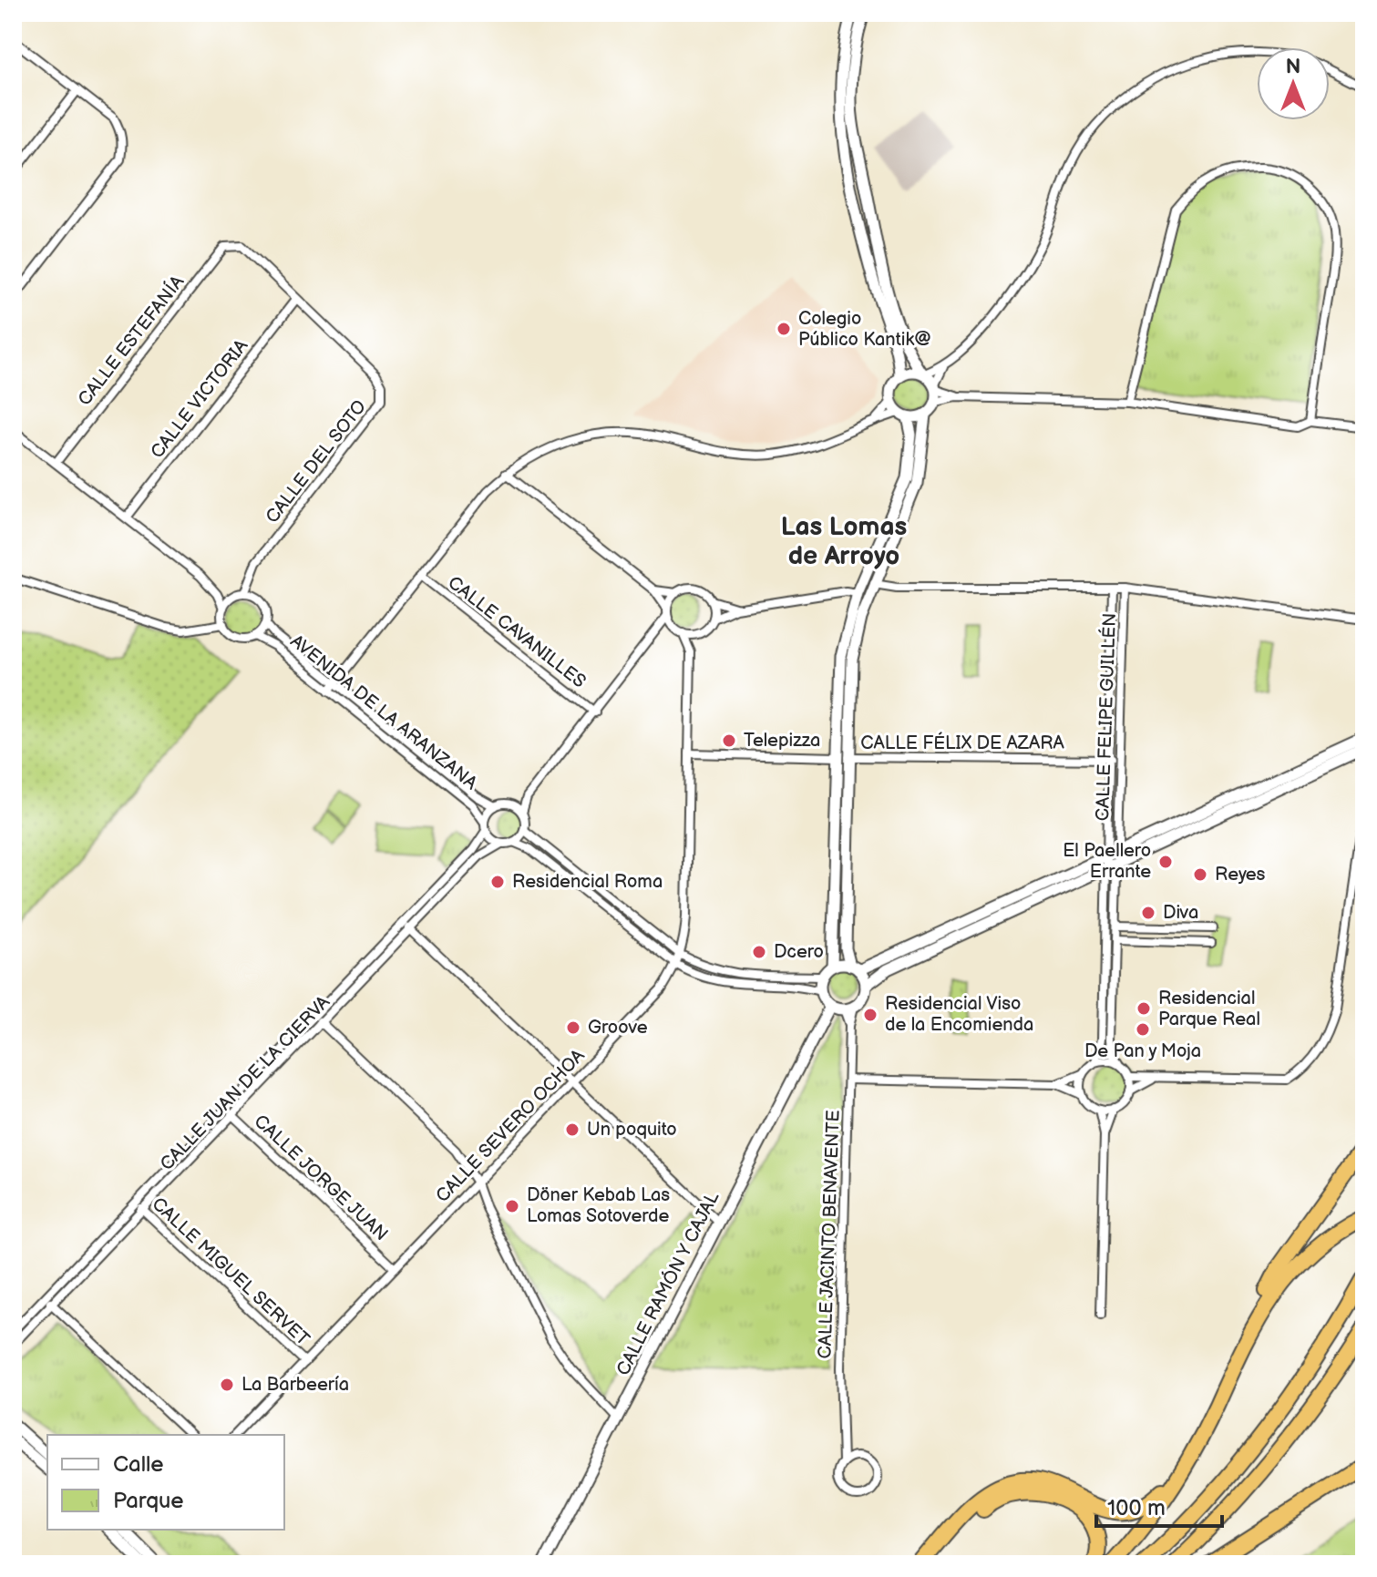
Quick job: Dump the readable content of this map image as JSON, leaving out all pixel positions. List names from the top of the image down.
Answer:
{
  "streets": {
    "street": [
      "CALLE ESTEFANÍA",
      "CALLE VICTORIA",
      "CALLE DEL SOTO",
      "CALLE CAVANILLES",
      "AVENIDA DE LA ARANZANA",
      "CALLE FELIPE GUILLÉN",
      "CALLE FÉLIX DE AZARA",
      "CALLE JUAN DE LA CIERVA",
      "CALLE SEVERO OCHOA",
      "CALLE JORGE JUAN",
      "CALLE JACINTO BENAVENTE",
      "CALLE MIGUEL SERVET",
      "CALLE RAMÓN Y CAJAL"
    ]
  },
  "crossings": [
    ["CALLE ESTEFANÍA", "CALLE DEL SOTO"],
    ["CALLE VICTORIA", "CALLE DEL SOTO"],
    ["CALLE DEL SOTO", "AVENIDA DE LA ARANZANA"],
    ["AVENIDA DE LA ARANZANA", "CALLE JUAN DE LA CIERVA"],
    ["CALLE FELIPE GUILLÉN", "CALLE FÉLIX DE AZARA"],
    ["CALLE FÉLIX DE AZARA", "CALLE SEVERO OCHOA"],
    ["CALLE JUAN DE LA CIERVA", "CALLE JORGE JUAN"],
    ["CALLE JUAN DE LA CIERVA", "CALLE MIGUEL SERVET"],
    ["CALLE SEVERO OCHOA", "CALLE JORGE JUAN"],
    ["CALLE SEVERO OCHOA", "CALLE MIGUEL SERVET"],
    ["CALLE JACINTO BENAVENTE", "CALLE RAMÓN Y CAJAL"]
  ],
  "districts": ["Las Lomas de Arroyo"],
  "places": [
    "Colegio Público Kantik@",
    "Telepizza",
    "El Paellero Errante",
    "Reyes",
    "Residencial Roma",
    "Diva",
    "Dcero",
    "Residencial Parque Real",
    "Residencial Viso de la Encomienda",
    "Groove",
    "De Pan y Moja",
    "Un poquito",
    "Döner Kebab Las Lomas Sotoverde",
    "La Barbeería"
  ],
  "legend": ["Calle", "Parque"],
  "scale_bar": "100 m",
  "north": "top"
}
